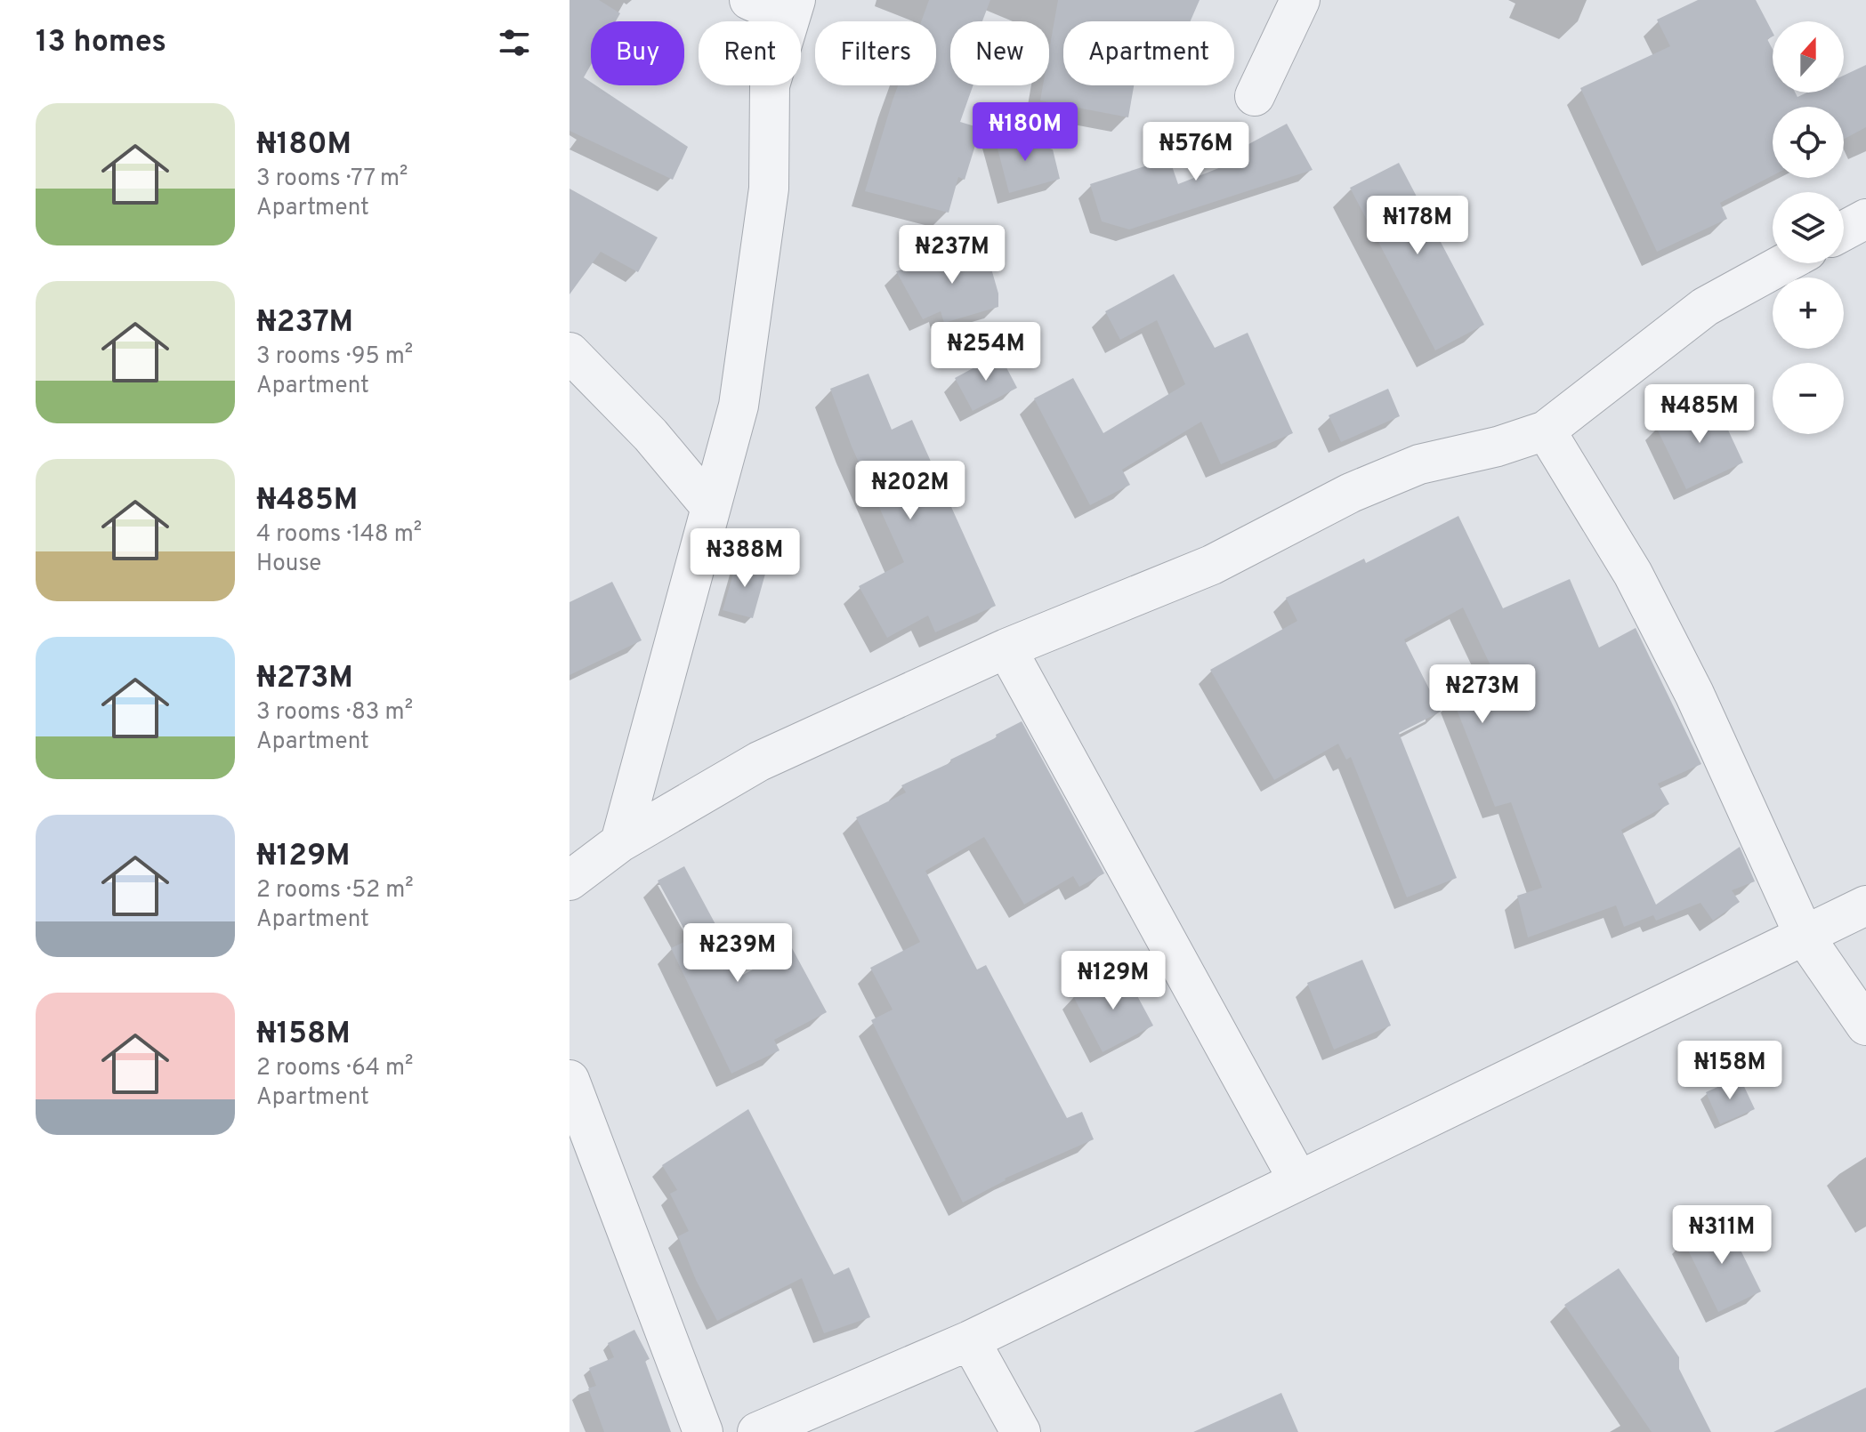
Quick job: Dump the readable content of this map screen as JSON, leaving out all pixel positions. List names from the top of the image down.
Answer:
{
  "north": "top",
  "page": {
    "heading": "13 homes",
    "map_buttons": ["+", "−"],
    "chip": [
      "Buy",
      "Rent",
      "Filters",
      "New",
      "Apartment"
    ],
    "list": [
      {
        "name": "₦180M",
        "note": "3 rooms · 77 m² · Apartment"
      },
      {
        "name": "₦237M",
        "note": "3 rooms · 95 m² · Apartment"
      },
      {
        "name": "₦485M",
        "note": "4 rooms · 148 m² · House"
      },
      {
        "name": "₦273M",
        "note": "3 rooms · 83 m² · Apartment"
      },
      {
        "name": "₦129M",
        "note": "2 rooms · 52 m² · Apartment"
      },
      {
        "name": "₦158M",
        "note": "2 rooms · 64 m² · Apartment"
      }
    ],
    "price": [
      "₦180M",
      "₦576M",
      "₦178M",
      "₦237M",
      "₦254M",
      "₦485M",
      "₦202M",
      "₦388M",
      "₦273M",
      "₦239M",
      "₦129M",
      "₦158M",
      "₦311M"
    ]
  }
}
